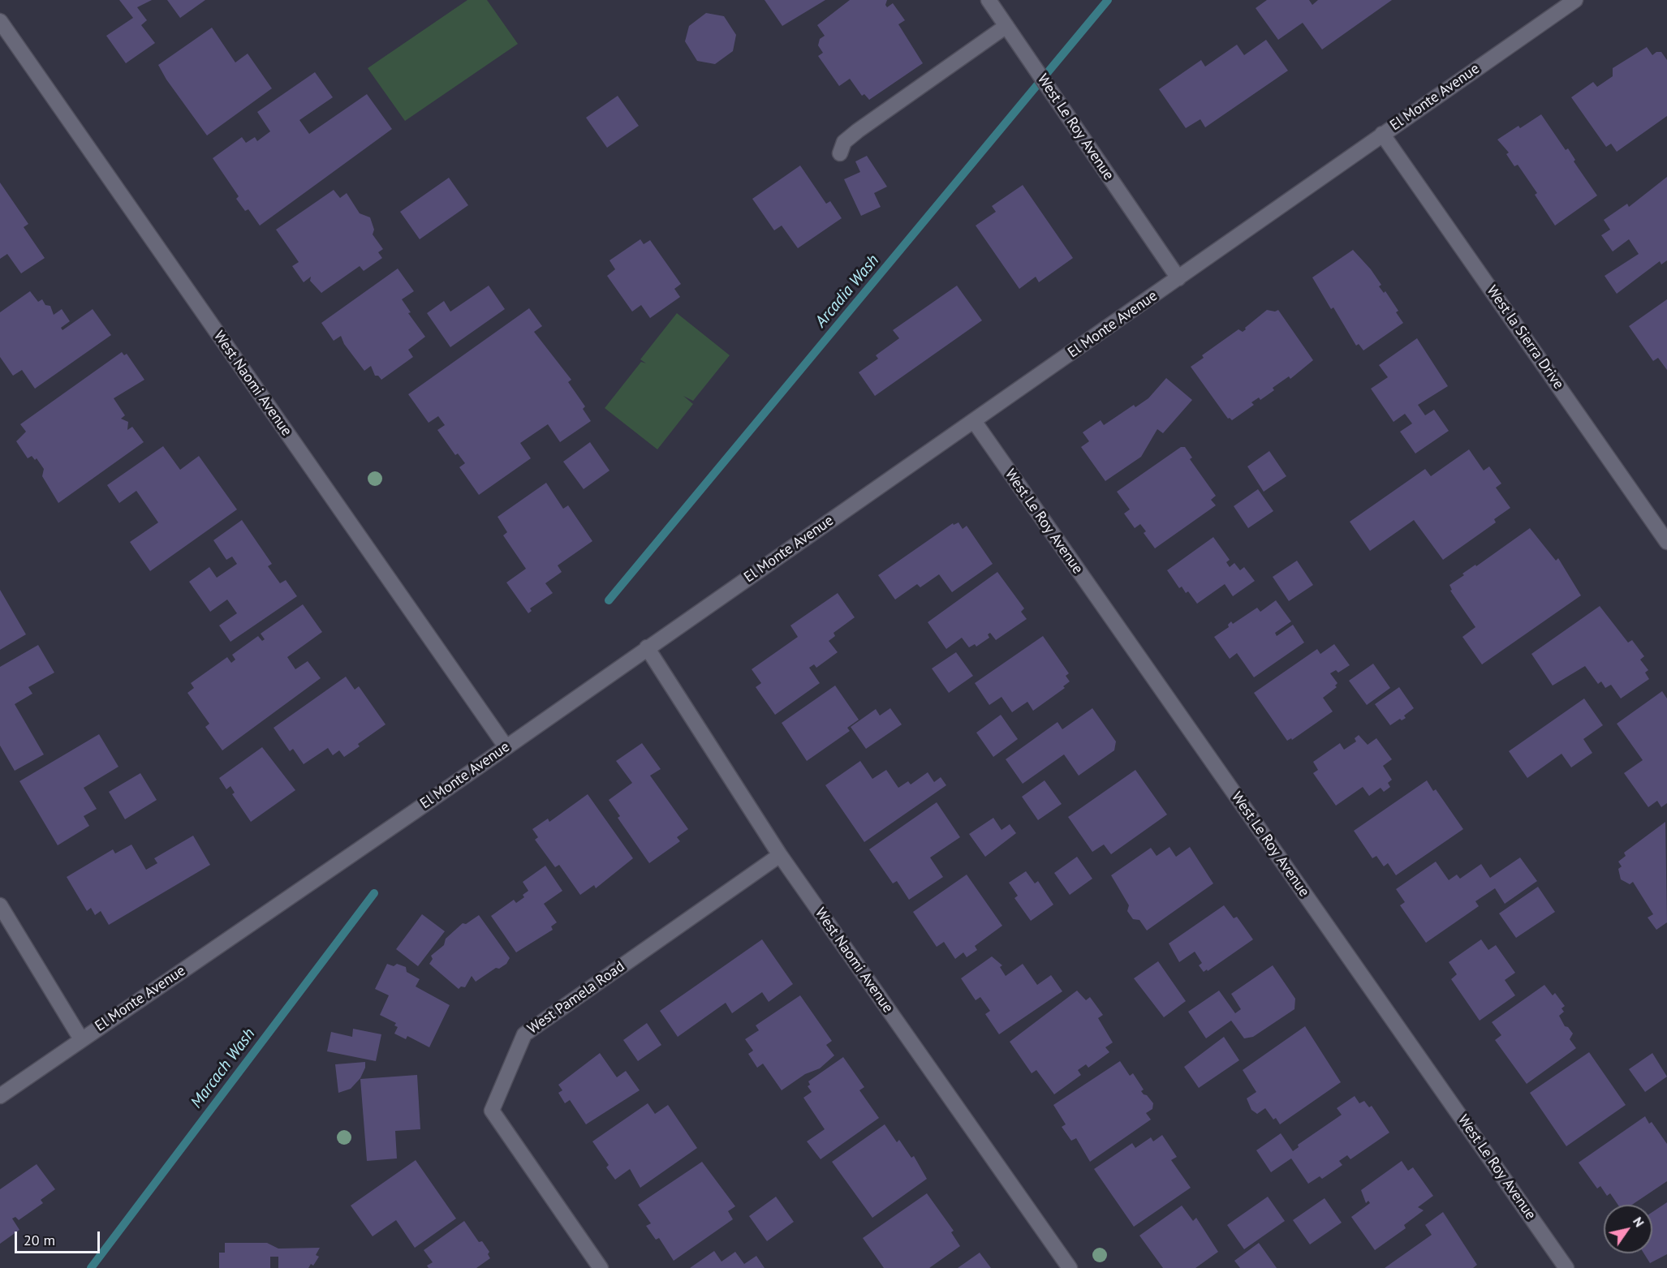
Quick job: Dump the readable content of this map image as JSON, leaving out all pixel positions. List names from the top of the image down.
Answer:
{
  "streets": {
    "street": [
      "El Monte Avenue",
      "West Le Roy Avenue",
      "West la Sierra Drive",
      "West Naomi Avenue",
      "West Pamela Road"
    ]
  },
  "crossings": [
    ["El Monte Avenue", "West Le Roy Avenue"],
    ["El Monte Avenue", "West la Sierra Drive"],
    ["El Monte Avenue", "West Naomi Avenue"],
    ["West Naomi Avenue", "West Pamela Road"]
  ],
  "water": ["Arcadia Wash", "Marcach Wash"],
  "scale_bar": "20 m",
  "north": "top right"
}
